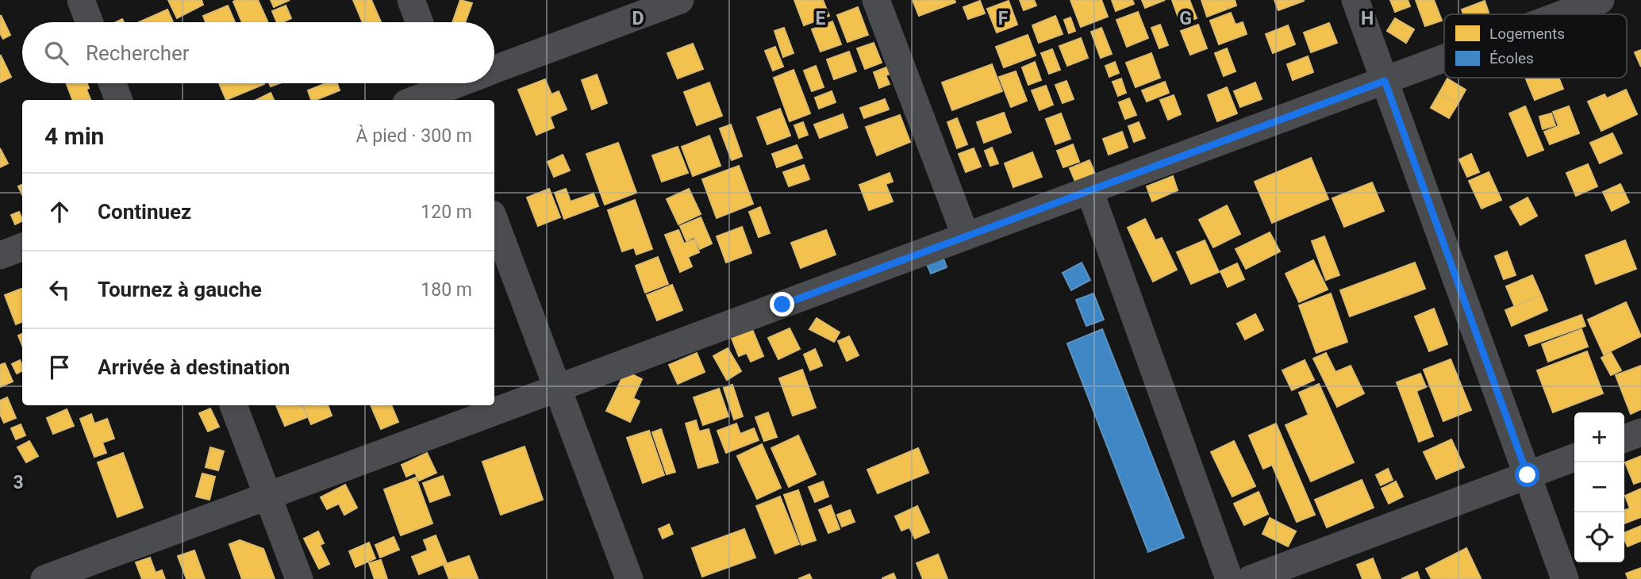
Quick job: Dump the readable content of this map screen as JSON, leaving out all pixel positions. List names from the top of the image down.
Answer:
{
  "legend": ["Logements", "Écoles"],
  "page": {
    "search": "Rechercher",
    "heading": ["4 min", "À pied · 300 m"],
    "list": [
      ["Continuez", "120 m"],
      ["Tournez à gauche", "180 m"],
      "Arrivée à destination"
    ],
    "map_buttons": ["+", "−"]
  },
  "grid": {
    "columns": [
      "D",
      "E",
      "F",
      "G",
      "H"
    ],
    "rows": ["3"]
  }
}
